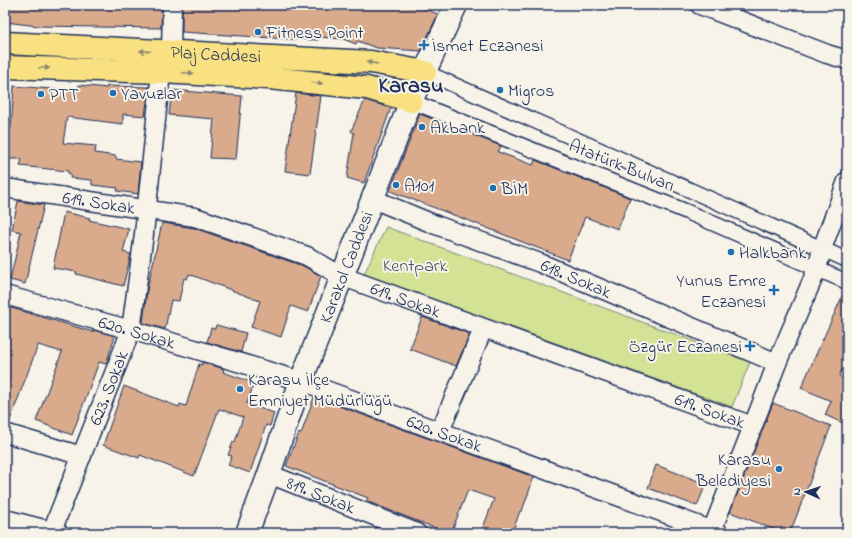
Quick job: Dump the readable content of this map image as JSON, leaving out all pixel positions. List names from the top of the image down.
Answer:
{
  "streets": {
    "main road": ["Plaj Caddesi", "Karakol Caddesi"],
    "street": [
      "Atatürk Bulvarı",
      "619. Sokak",
      "618. Sokak",
      "620. Sokak",
      "623. Sokak",
      "819. Sokak"
    ]
  },
  "crossings": [
    ["Plaj Caddesi", "Atatürk Bulvarı"],
    ["Plaj Caddesi", "Karakol Caddesi"],
    ["Plaj Caddesi", "623. Sokak"],
    ["Atatürk Bulvarı", "Karakol Caddesi"],
    ["619. Sokak", "Karakol Caddesi"],
    ["619. Sokak", "623. Sokak"],
    ["Karakol Caddesi", "618. Sokak"],
    ["Karakol Caddesi", "620. Sokak"],
    ["Karakol Caddesi", "819. Sokak"],
    ["620. Sokak", "623. Sokak"]
  ],
  "districts": ["Karasu"],
  "parks": ["Kentpark"],
  "places": {
    "other": [
      "Fitness Point",
      "Migros",
      "Yavuzlar",
      "PTT",
      "Akbank",
      "A101",
      "BİM",
      "Halkbank",
      "Karasu İlçe Emniyet Müdürlüğü",
      "Karasu Belediyesi"
    ],
    "health": ["İsmet Eczanesi", "Yunus Emre Eczanesi", "Özgür Eczanesi"]
  },
  "north": "left"
}
